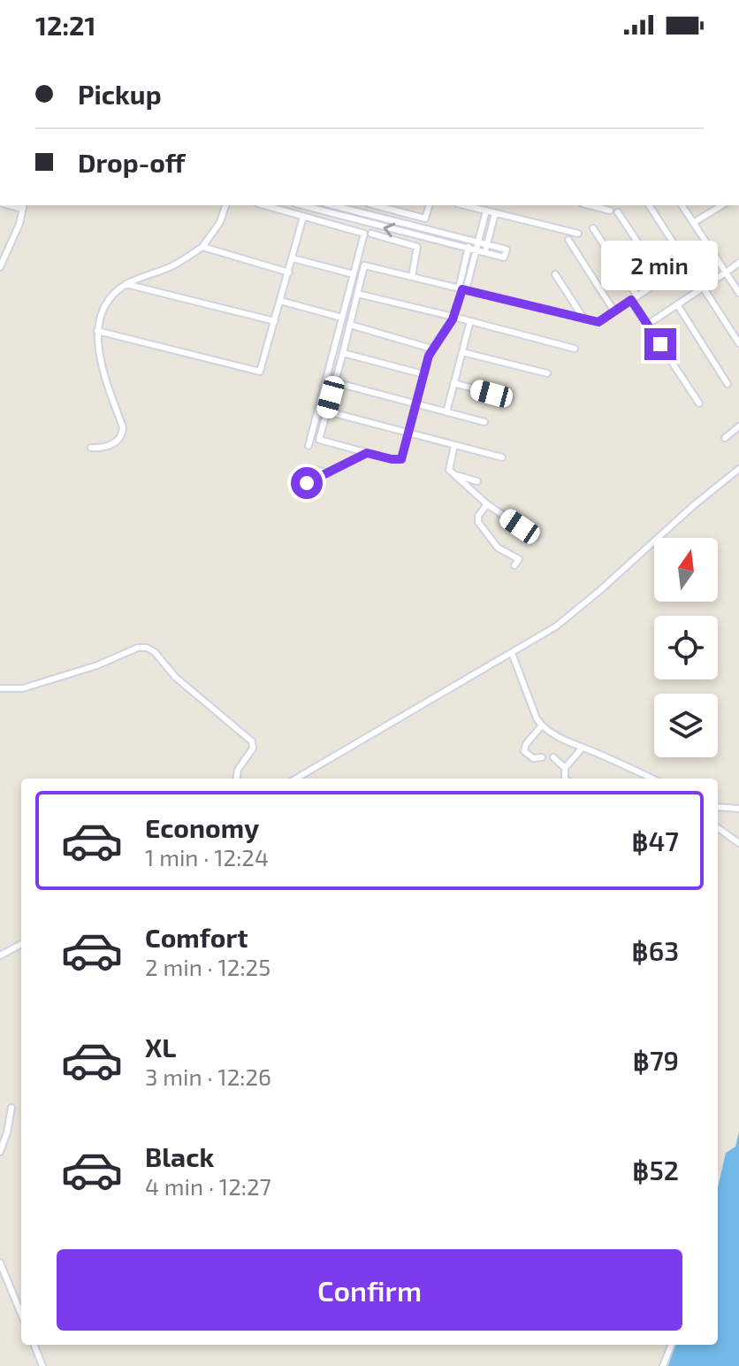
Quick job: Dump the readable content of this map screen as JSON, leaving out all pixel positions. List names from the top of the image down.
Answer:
{
  "north": "top",
  "page": {
    "status": "12:21",
    "banner": ["Pickup", "Drop-off"],
    "bubble": "2 min",
    "list": [
      {
        "name": "Economy",
        "note": "1 min · 12:24",
        "value": "฿47"
      },
      {
        "name": "Comfort",
        "note": "2 min · 12:25",
        "value": "฿63"
      },
      {
        "name": "XL",
        "note": "3 min · 12:26",
        "value": "฿79"
      },
      {
        "name": "Black",
        "note": "4 min · 12:27",
        "value": "฿52"
      }
    ],
    "buttons": "Confirm"
  }
}
